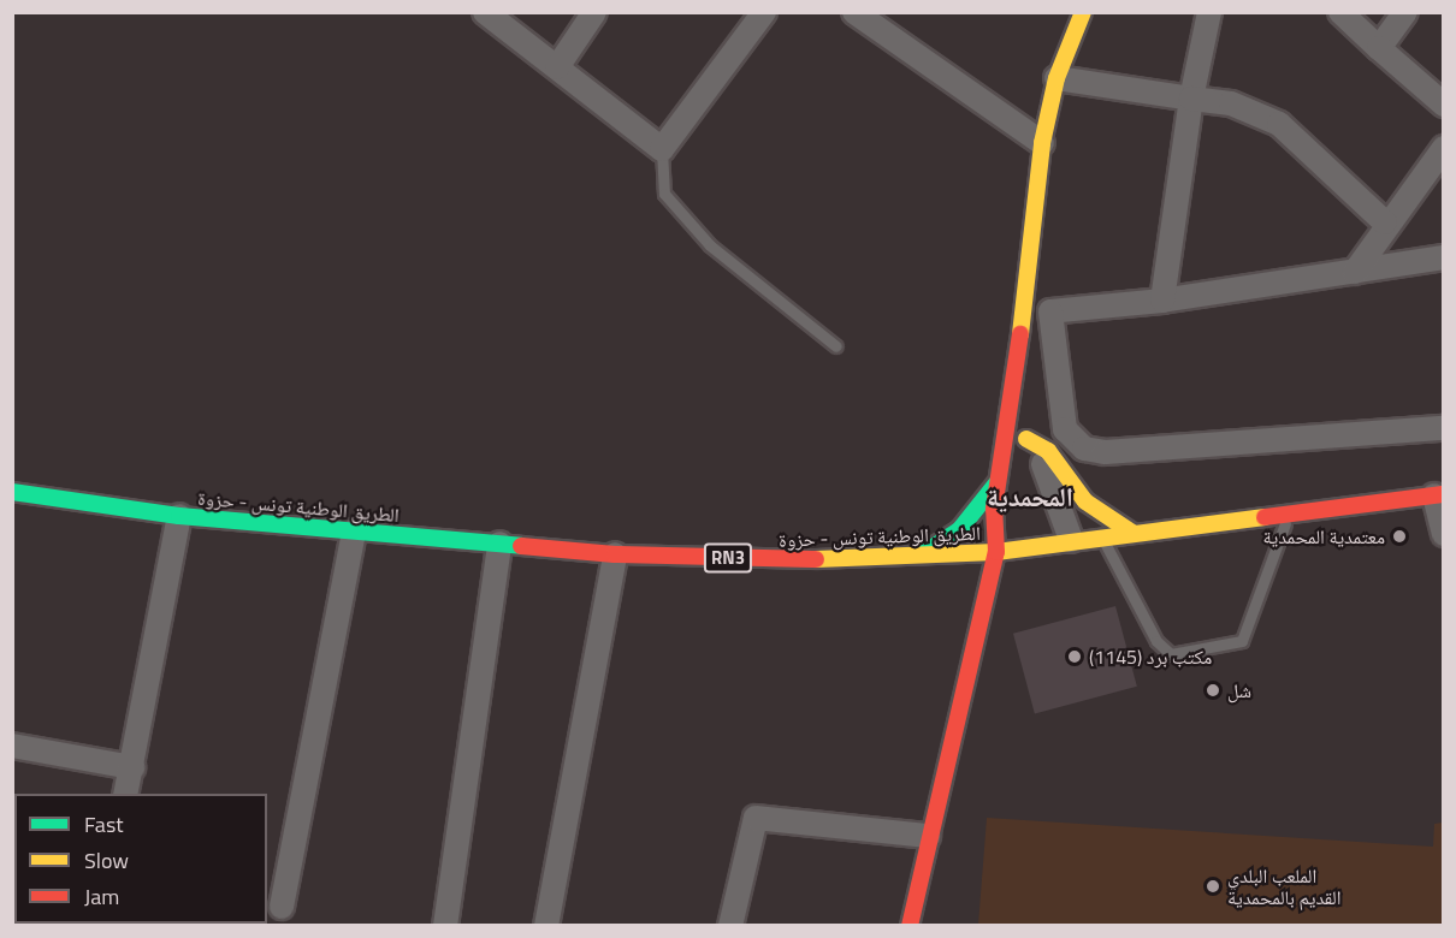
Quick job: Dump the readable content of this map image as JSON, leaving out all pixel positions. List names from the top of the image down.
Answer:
{
  "streets": {
    "main road": ["الطريق الوطنية تونس - حزوة", "RN3"]
  },
  "districts": ["المحمدية"],
  "places": [
    "معتمدية المحمدية",
    "مكتب برد (1145)",
    "شل",
    "الملعب البلدي القديم بالمحمدية"
  ],
  "legend": ["Fast", "Slow", "Jam"]
}
